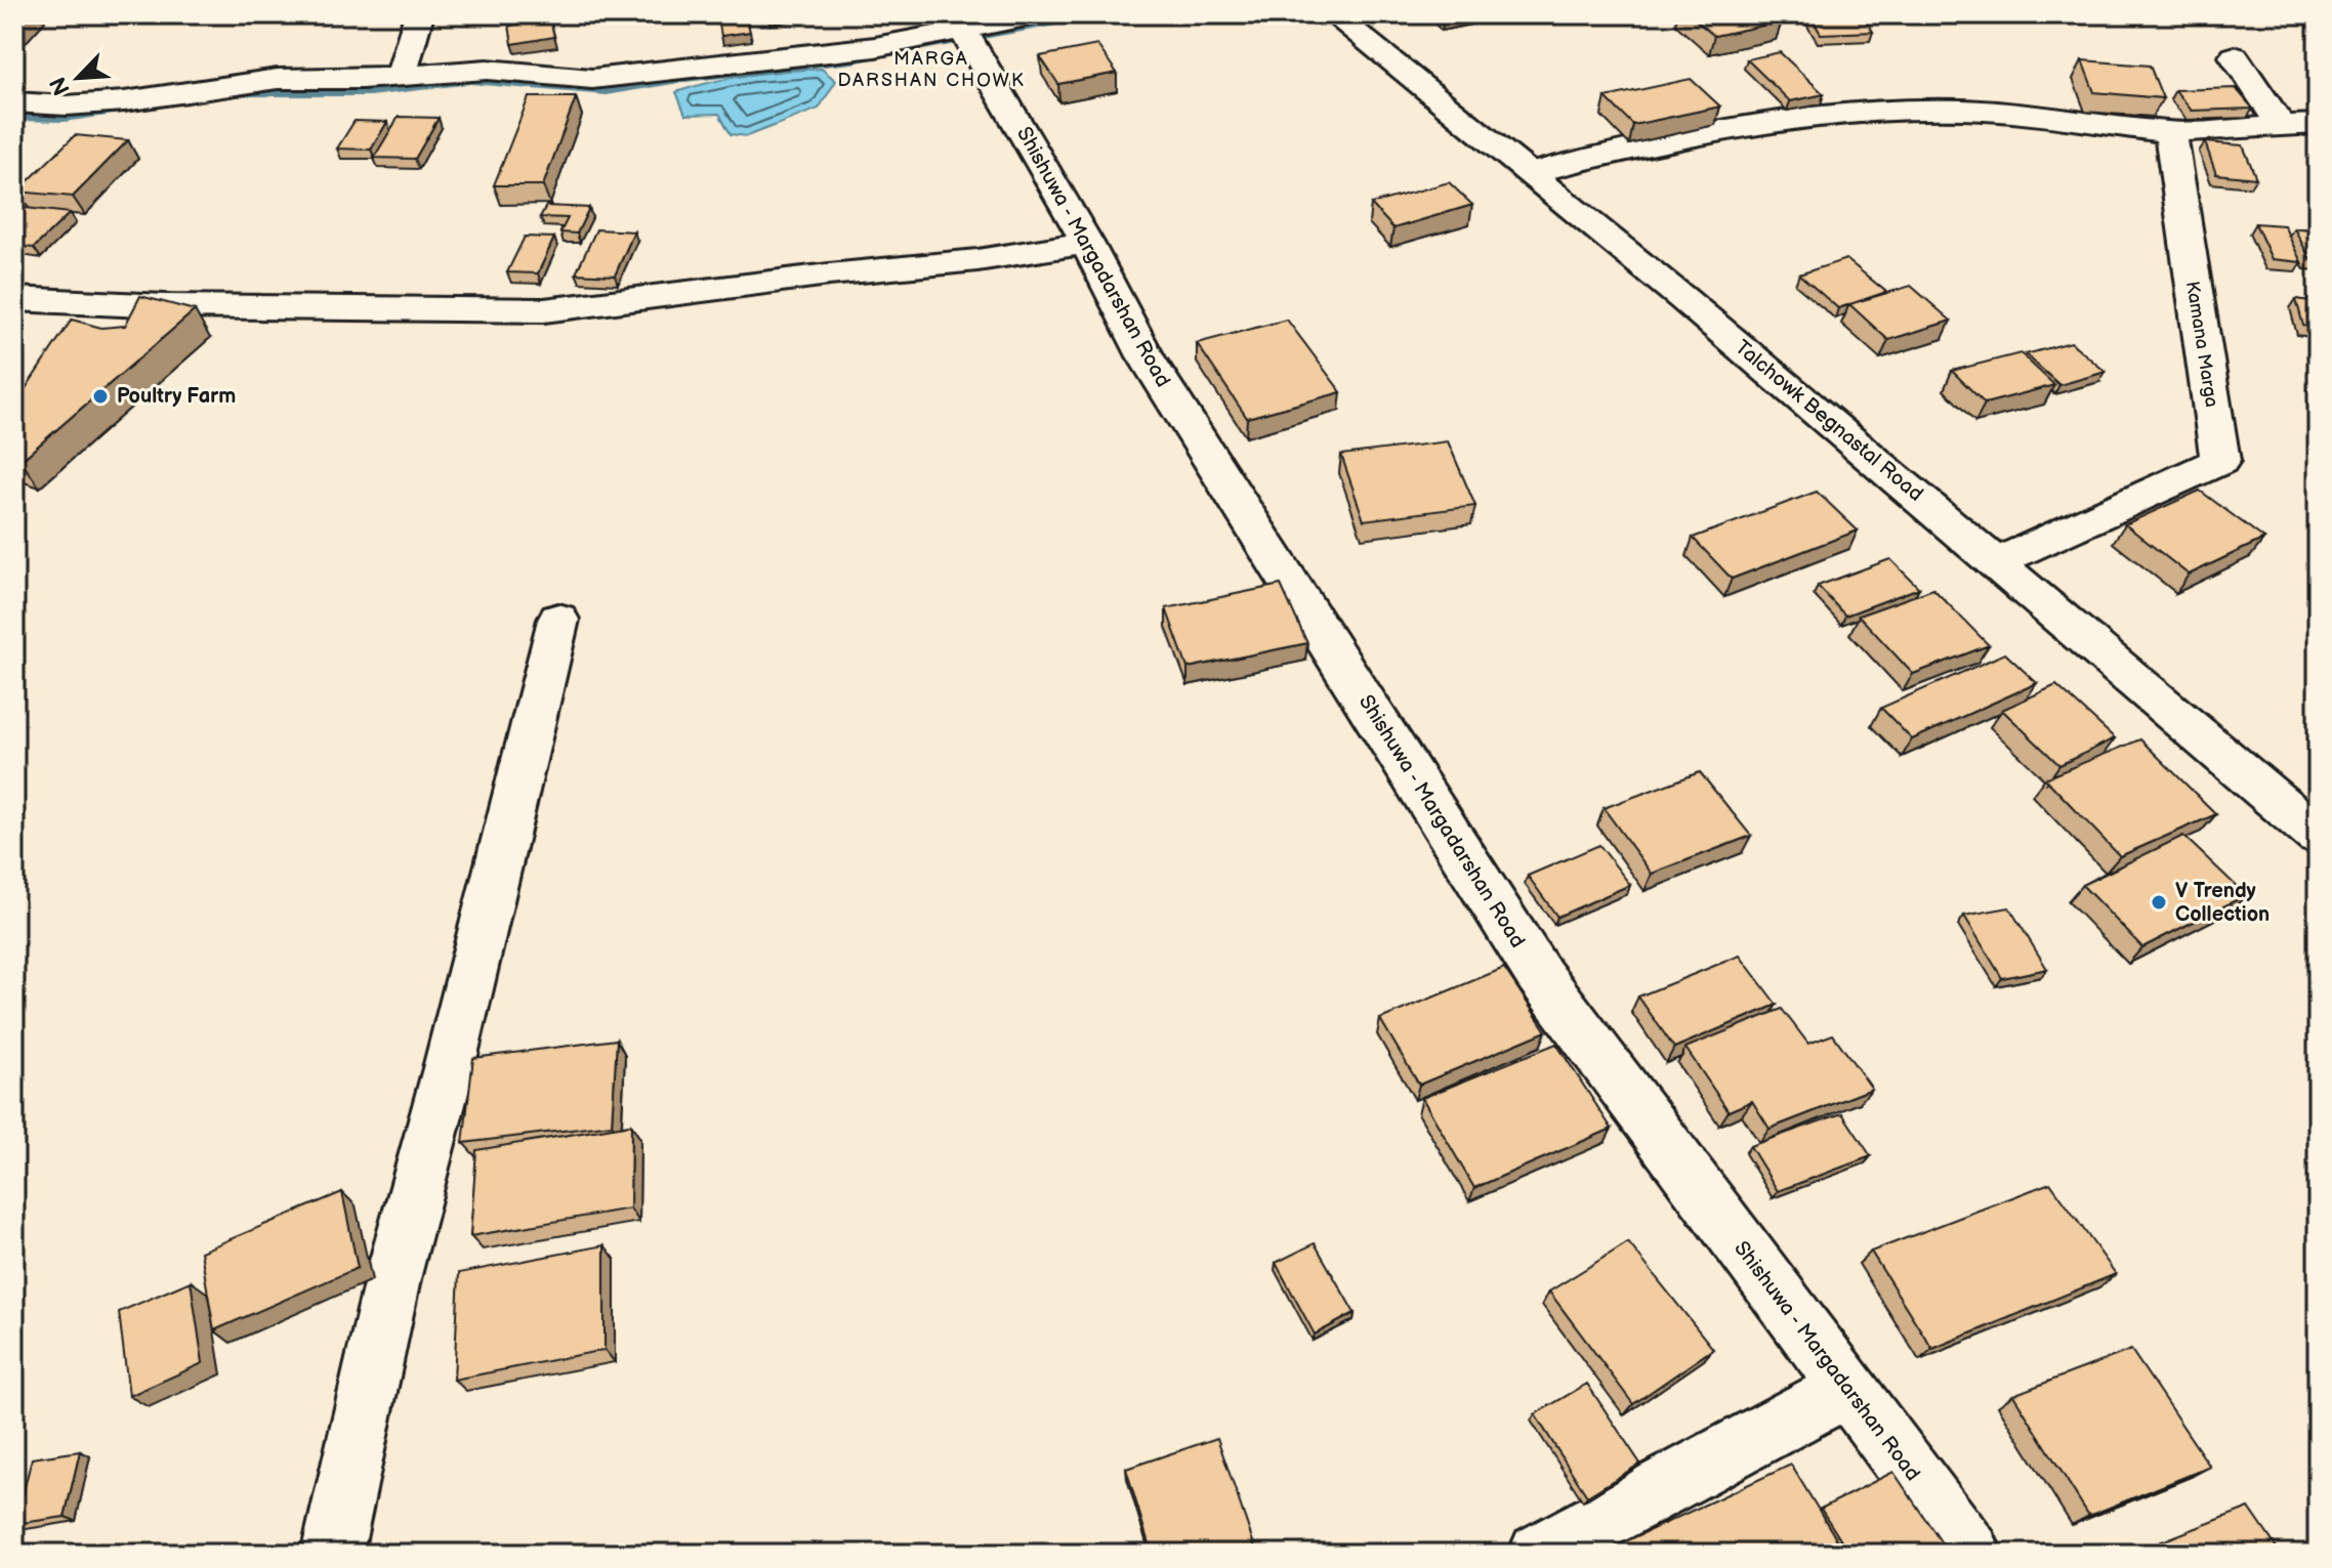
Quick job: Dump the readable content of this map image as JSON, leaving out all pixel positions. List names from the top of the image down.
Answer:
{
  "streets": {
    "street": ["Shishuwa - Margadarshan Road", "Kamana Marga", "Talchowk Begnastal Road"]
  },
  "crossings": [
    ["Kamana Marga", "Talchowk Begnastal Road"]
  ],
  "districts": ["MARGA DARSHAN CHOWK"],
  "places": ["Poultry Farm", "V Trendy Collection"],
  "north": "bottom left"
}
